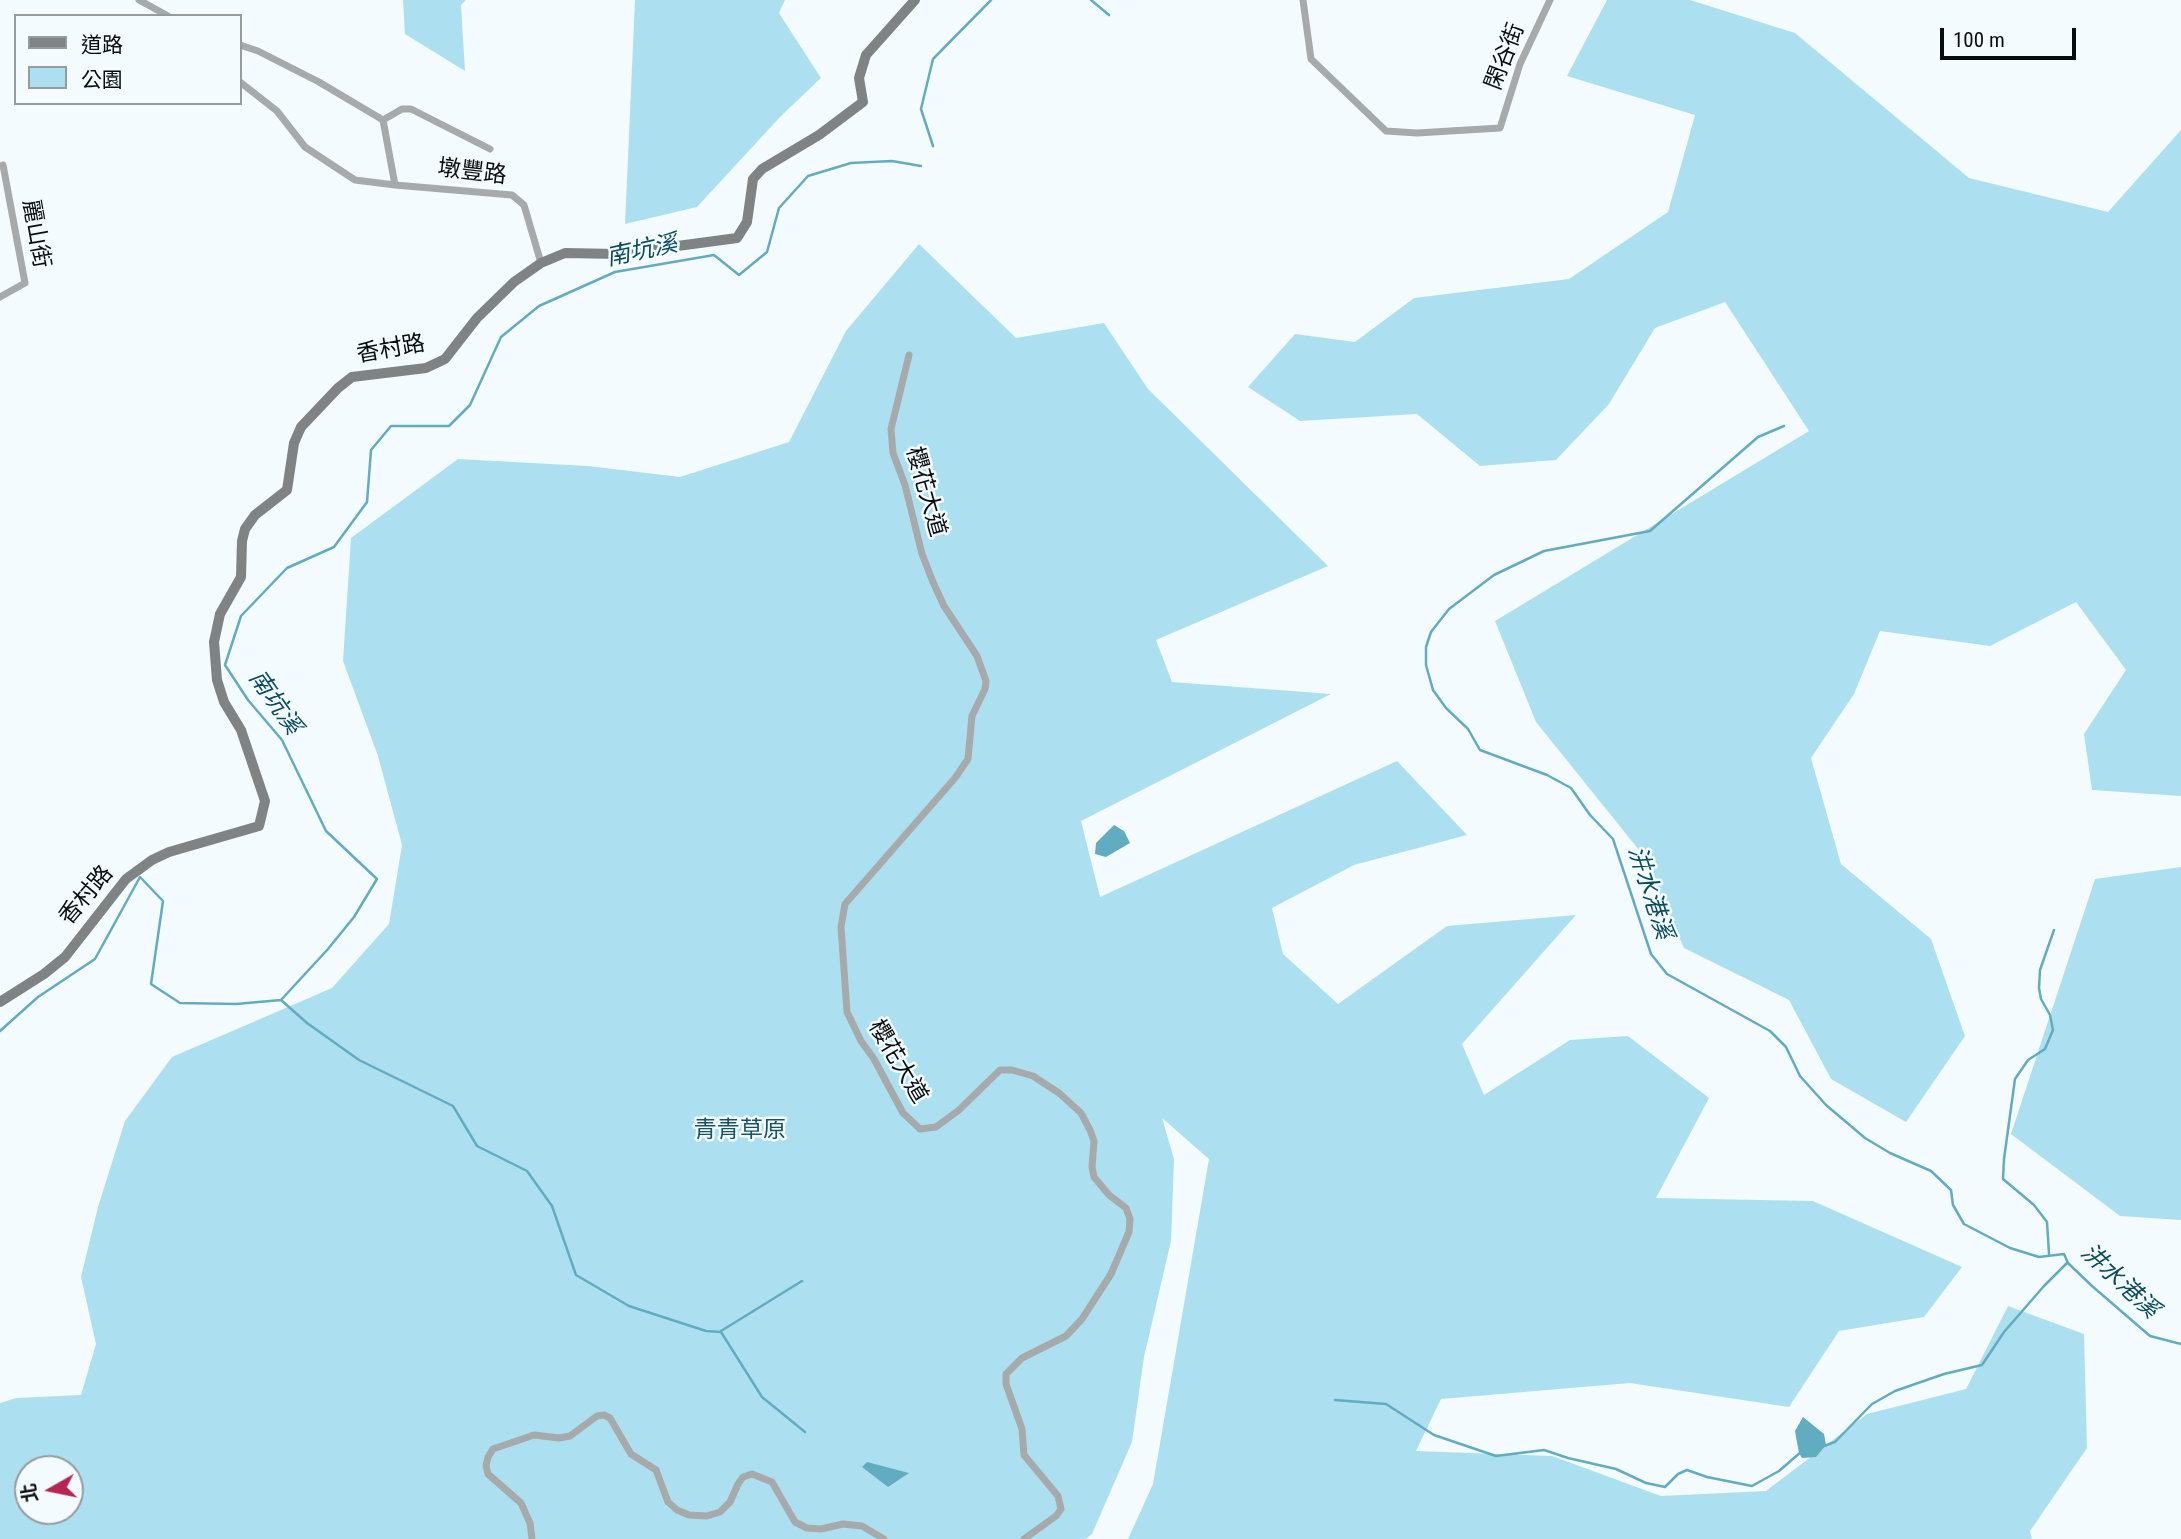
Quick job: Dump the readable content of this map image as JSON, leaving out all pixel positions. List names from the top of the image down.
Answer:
{
  "streets": {
    "street": [
      "閑谷街",
      "墩豐路",
      "麗山街",
      "香村路",
      "櫻花大道"
    ]
  },
  "crossings": [
    ["墩豐路", "香村路"]
  ],
  "water": ["南坑溪", "汫水港溪"],
  "parks": ["青青草原"],
  "legend": ["道路", "公園"],
  "scale_bar": "100 m",
  "north": "left"
}
